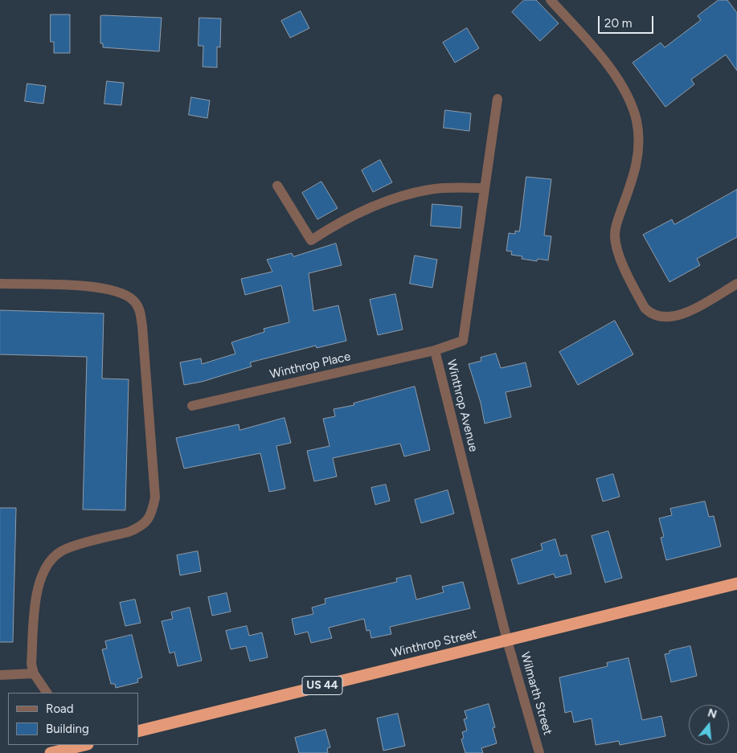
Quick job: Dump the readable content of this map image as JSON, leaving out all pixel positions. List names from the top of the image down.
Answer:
{
  "streets": {
    "highway": ["Winthrop Street", "US 44"],
    "street": ["Winthrop Place", "Winthrop Avenue", "Wilmarth Street"]
  },
  "crossings": [
    ["Winthrop Place", "Winthrop Avenue"],
    ["Winthrop Avenue", "Winthrop Street"],
    ["Winthrop Avenue", "Wilmarth Street"],
    ["Winthrop Street", "Wilmarth Street"]
  ],
  "legend": ["Road", "Building"],
  "scale_bar": "20 m",
  "north": "top"
}
